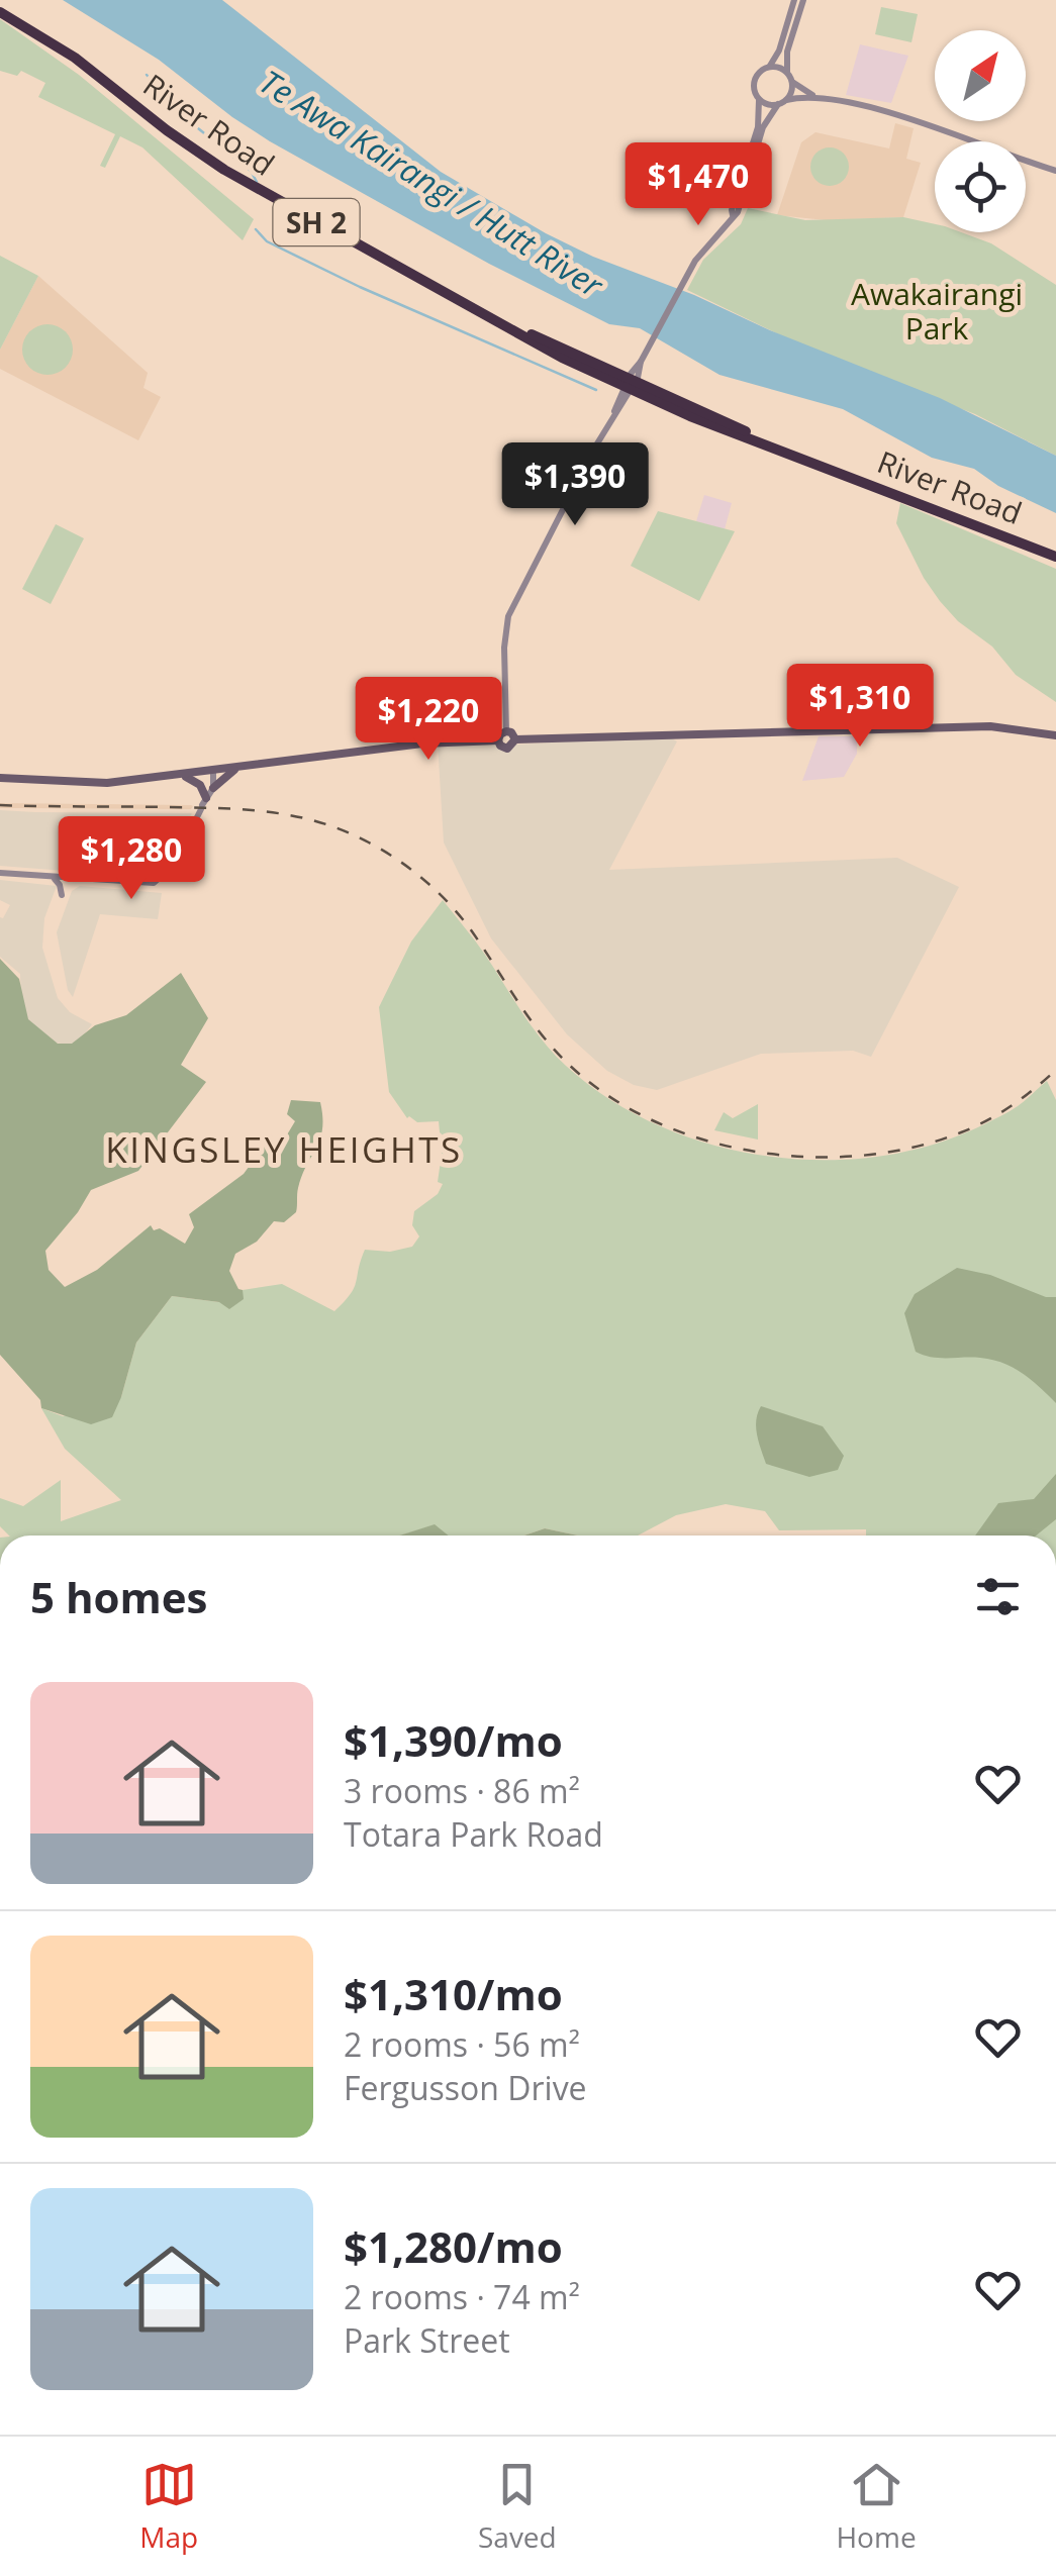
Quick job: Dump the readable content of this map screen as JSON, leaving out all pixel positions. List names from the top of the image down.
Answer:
{
  "streets": {
    "highway": ["River Road", "SH 2"]
  },
  "districts": ["KINGSLEY HEIGHTS"],
  "water": ["Te Awa Kairangi / Hutt River"],
  "parks": ["Awakairangi Park"],
  "north": "top right",
  "page": {
    "price": [
      "$1,470",
      "$1,390",
      "$1,310",
      "$1,220",
      "$1,280"
    ],
    "heading": "5 homes",
    "list": [
      {
        "name": "$1,390/mo",
        "note": "3 rooms · 86 m² · Totara Park Road"
      },
      {
        "name": "$1,310/mo",
        "note": "2 rooms · 56 m² · Fergusson Drive"
      },
      {
        "name": "$1,280/mo",
        "note": "2 rooms · 74 m² · Park Street"
      }
    ],
    "tabs": ["Map", "Saved", "Home"]
  }
}
